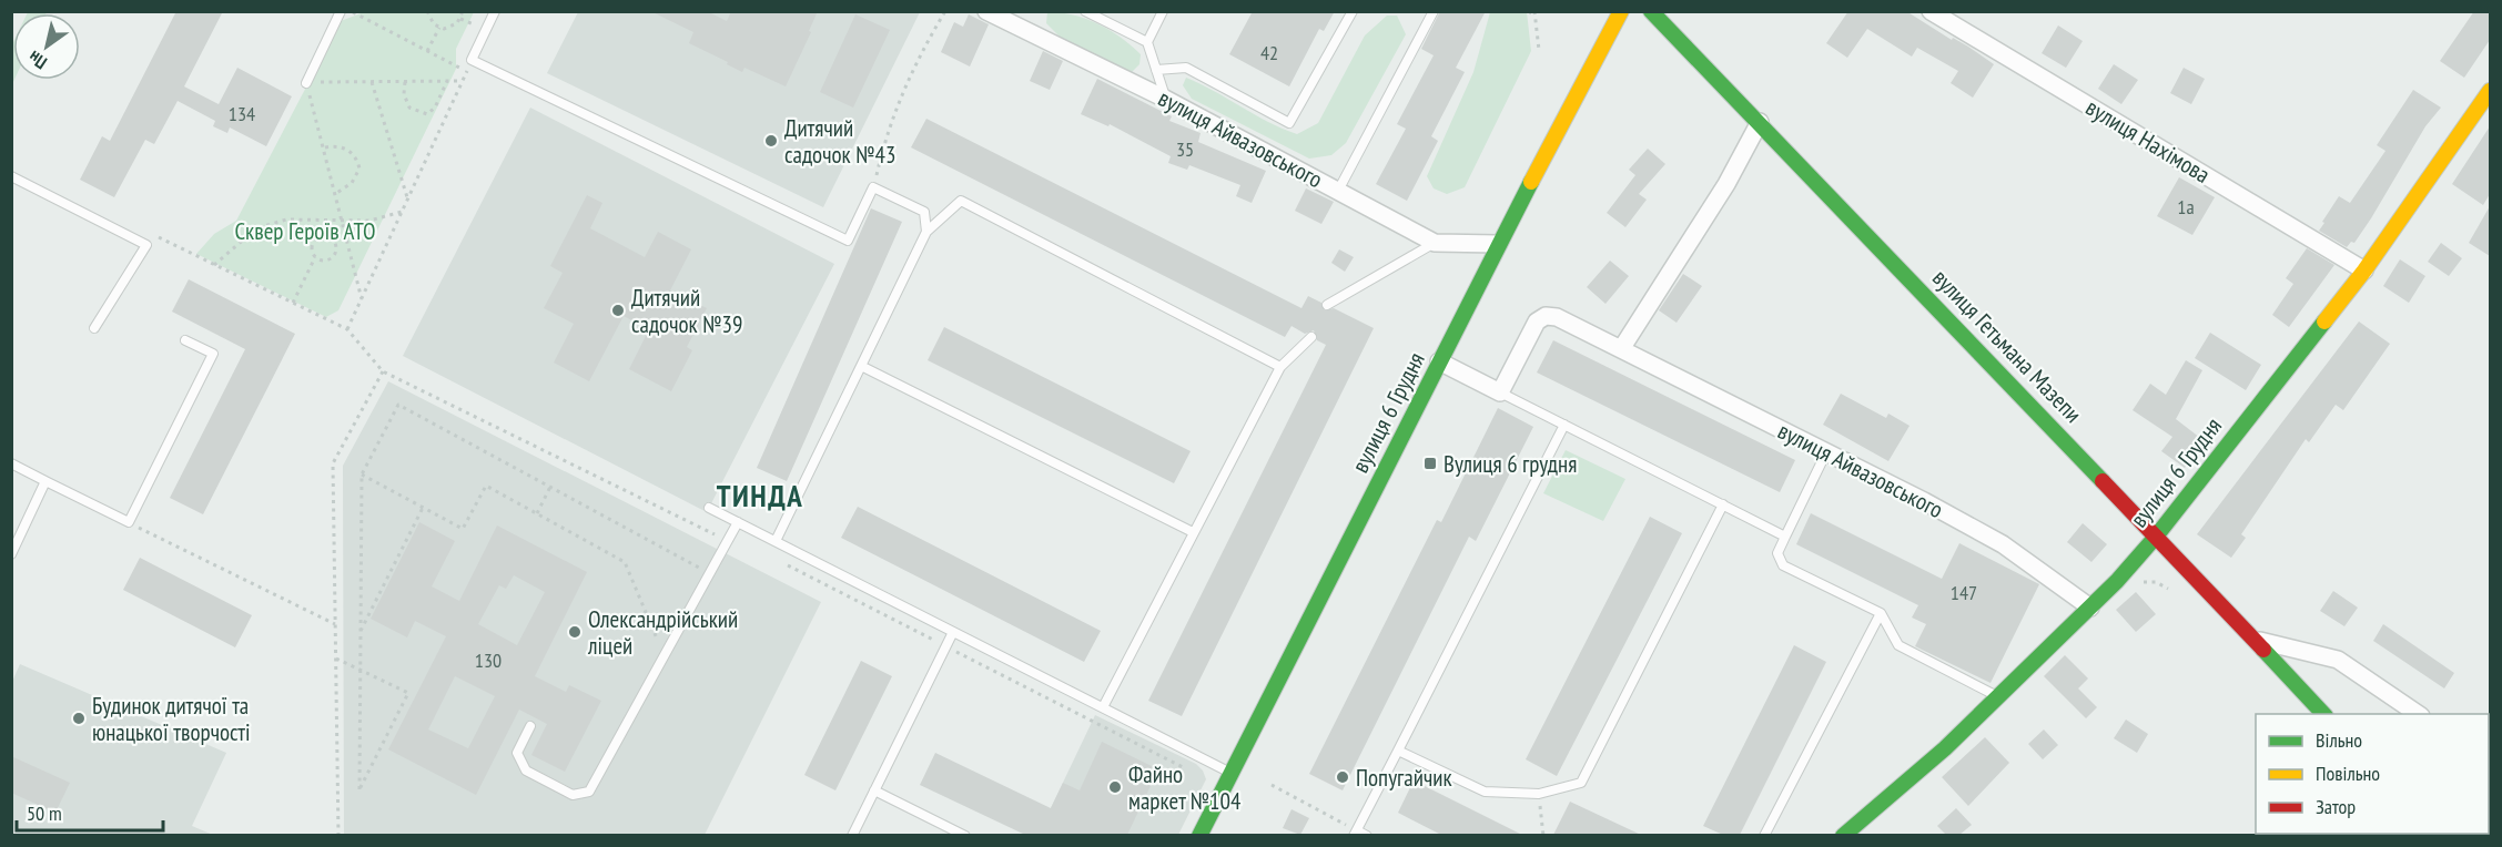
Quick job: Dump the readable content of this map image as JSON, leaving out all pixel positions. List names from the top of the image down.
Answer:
{
  "streets": {
    "main road": ["вулиця Гетьмана Мазепи", "вулиця 6 Грудня"],
    "street": ["вулиця Айвазовського", "вулиця Нахімова"]
  },
  "crossings": [
    ["вулиця Айвазовського", "вулиця 6 Грудня"],
    ["вулиця Нахімова", "вулиця 6 Грудня"],
    ["вулиця Гетьмана Мазепи", "вулиця 6 Грудня"]
  ],
  "districts": ["ТИНДА"],
  "parks": ["Сквер Героїв АТО"],
  "places": {
    "other": [
      "Дитячий садочок №43",
      "Дитячий садочок №39",
      "Олександрійський ліцей",
      "Будинок дитячої та юнацької творчості",
      "Попугайчик",
      "Файно маркет №104"
    ],
    "transit": ["Вулиця 6 грудня"]
  },
  "house_numbers": [
    "42",
    "134",
    "35",
    "1а",
    "147",
    "130"
  ],
  "legend": ["Вільно", "Повільно", "Затор"],
  "scale_bar": "50 m",
  "north": "bottom left"
}
